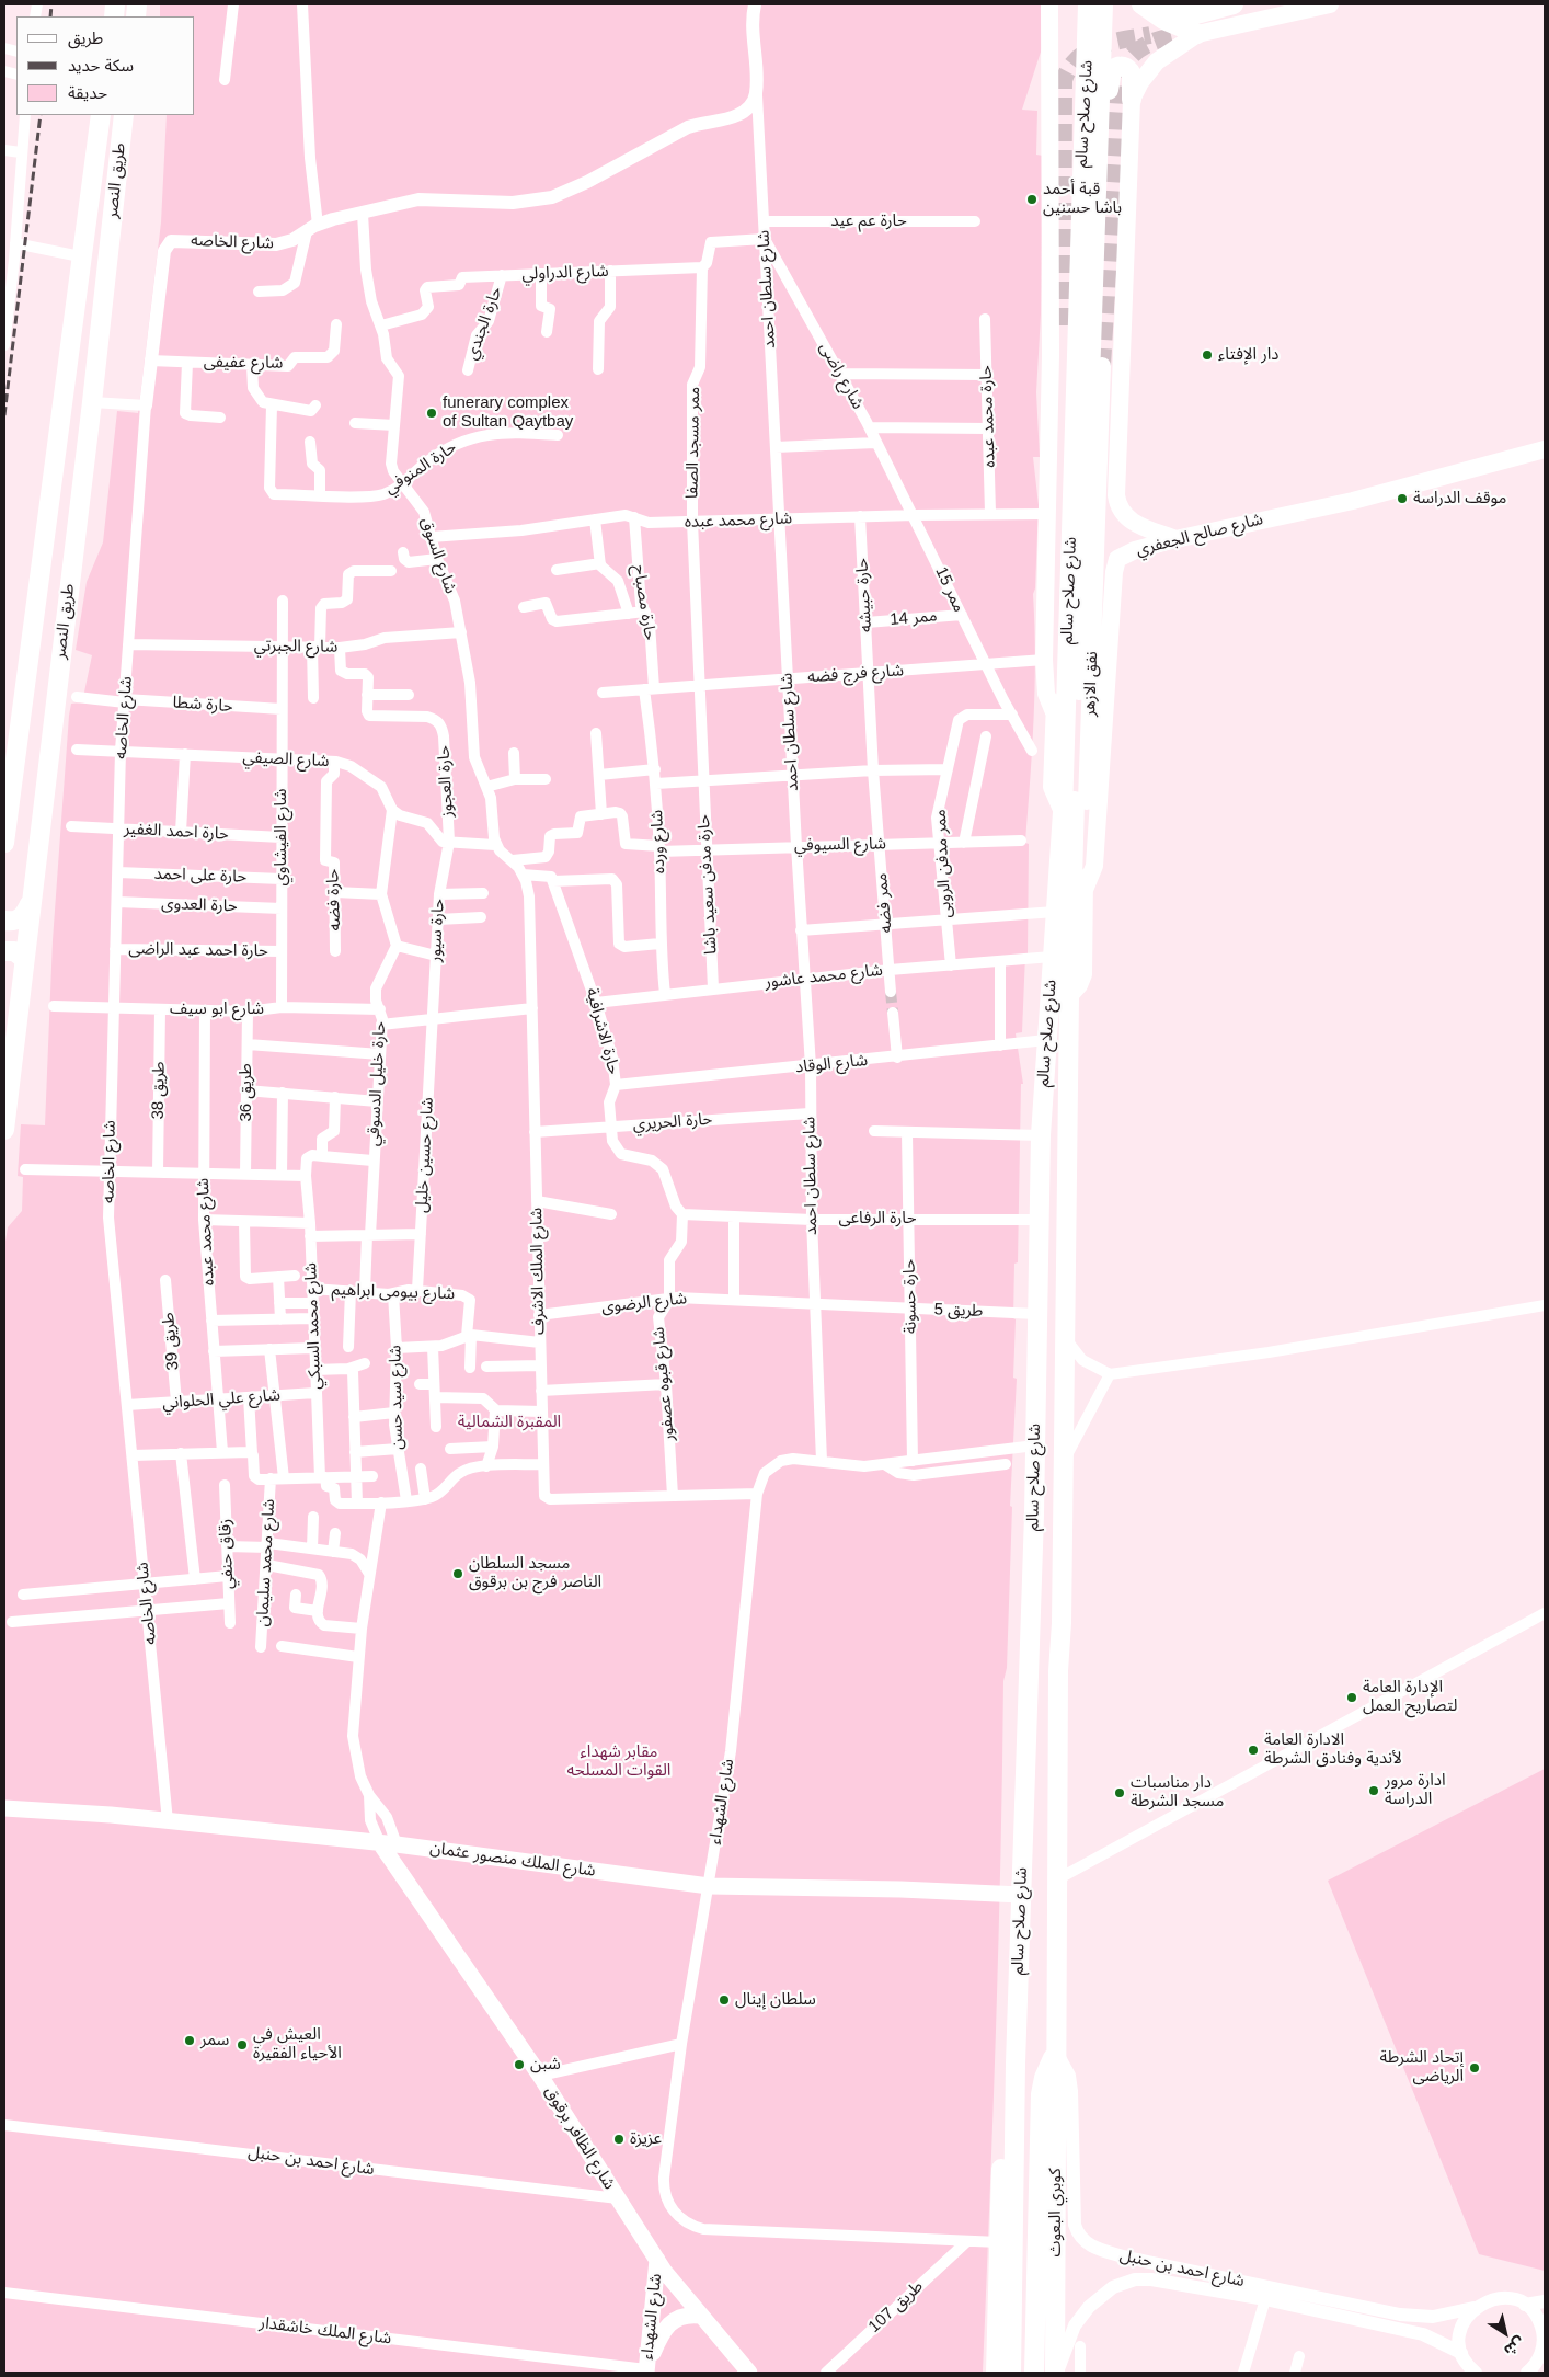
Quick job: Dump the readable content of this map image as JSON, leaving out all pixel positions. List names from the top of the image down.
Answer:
{
  "streets": {
    "highway": ["شارع صلاح سالم", "طريق النصر", "كوبري البعوث"],
    "main road": [
      "شارع صالح الجعفري",
      "نفق الازهر",
      "شارع الشهداء",
      "شارع الملك منصور عثمان",
      "شارع الظافر برقوق"
    ],
    "street": [
      "حارة عم عيد",
      "شارع الخاصه",
      "شارع الدراولي",
      "شارع سلطان احمد",
      "حارة الجندي",
      "شارع عفيفى",
      "شارع راضى",
      "حارة محمد عبده",
      "ممر مسجد الصفا",
      "حارة المنوفي",
      "شارع محمد عبده",
      "شارع السوق",
      "ممر 15",
      "حارة حبيشه",
      "حارة مصباح",
      "ممر 14",
      "شارع الجبرتي",
      "شارع فرج فضه",
      "حارة شطا",
      "شارع الصيفي",
      "حارة العجوز",
      "حارة احمد الغفير",
      "شارع الفيشاوي",
      "شارع ورده",
      "شارع السيوفي",
      "ممر مدفن الروبى",
      "حارة على احمد",
      "حارة مدفن سعيد باشا",
      "حارة فضه",
      "ممر فضه",
      "حارة العدوى",
      "حارة سيور",
      "حارة احمد عبد الراضى",
      "شارع محمد عاشور",
      "شارع ابو سيف",
      "حارة الاشرافية",
      "شارع الوقاد",
      "حارة خليل الدسوقي",
      "طريق 38",
      "طريق 36",
      "حارة الحريري",
      "شارع حسين خليل",
      "حارة الرفاعى",
      "شارع الملك الاشرف",
      "شارع بيومى ابراهيم",
      "حارة حسونة",
      "شارع الرضوى",
      "طريق 5",
      "شارع محمد السبكي",
      "طريق 39",
      "شارع قبوه عصفور",
      "شارع سيد حسن",
      "شارع علي الحلواني",
      "زقاق حنفي",
      "شارع محمد سليمان",
      "شارع احمد بن حنبل",
      "طريق 107",
      "شارع الملك خاشقدار"
    ]
  },
  "crossings": [
    ["شارع صلاح سالم", "نفق الازهر"],
    ["شارع صلاح سالم", "شارع محمد عاشور"],
    ["شارع صلاح سالم", "شارع الوقاد"],
    ["شارع صلاح سالم", "حارة الرفاعى"],
    ["شارع صلاح سالم", "طريق 5"],
    ["شارع صلاح سالم", "شارع الشهداء"],
    ["شارع صلاح سالم", "شارع الملك منصور عثمان"],
    ["شارع صلاح سالم", "شارع احمد بن حنبل"],
    ["شارع صلاح سالم", "كوبري البعوث"],
    ["حارة عم عيد", "شارع سلطان احمد"],
    ["شارع الخاصه", "شارع سلطان احمد"],
    ["شارع الخاصه", "شارع عفيفى"],
    ["شارع الخاصه", "شارع السوق"],
    ["شارع الخاصه", "شارع الجبرتي"],
    ["شارع الخاصه", "حارة شطا"],
    ["شارع الخاصه", "شارع الصيفي"],
    ["شارع الخاصه", "حارة احمد الغفير"],
    ["شارع الخاصه", "حارة على احمد"],
    ["شارع الخاصه", "حارة العدوى"],
    ["شارع الخاصه", "حارة احمد عبد الراضى"],
    ["شارع الخاصه", "شارع ابو سيف"],
    ["شارع الخاصه", "شارع علي الحلواني"],
    ["شارع الخاصه", "شارع الملك منصور عثمان"],
    ["شارع الدراولي", "حارة الجندي"],
    ["شارع الدراولي", "ممر مسجد الصفا"],
    ["شارع الدراولي", "شارع السوق"],
    ["شارع سلطان احمد", "شارع راضى"],
    ["شارع سلطان احمد", "شارع محمد عبده"],
    ["شارع سلطان احمد", "شارع فرج فضه"],
    ["شارع سلطان احمد", "شارع السيوفي"],
    ["شارع سلطان احمد", "شارع محمد عاشور"],
    ["شارع سلطان احمد", "شارع الوقاد"],
    ["شارع سلطان احمد", "حارة الحريري"],
    ["شارع سلطان احمد", "حارة الرفاعى"],
    ["شارع سلطان احمد", "شارع الرضوى"],
    ["شارع سلطان احمد", "طريق 5"],
    ["شارع سلطان احمد", "شارع الشهداء"],
    ["شارع راضى", "شارع محمد عبده"],
    ["شارع راضى", "ممر 15"],
    ["حارة محمد عبده", "شارع محمد عبده"],
    ["ممر مسجد الصفا", "شارع محمد عبده"],
    ["ممر مسجد الصفا", "شارع فرج فضه"],
    ["ممر مسجد الصفا", "حارة مدفن سعيد باشا"],
    ["حارة المنوفي", "شارع السوق"],
    ["شارع محمد عبده", "شارع السوق"],
    ["شارع محمد عبده", "ممر 15"],
    ["شارع محمد عبده", "حارة حبيشه"],
    ["شارع محمد عبده", "حارة مصباح"],
    ["شارع محمد عبده", "شارع ابو سيف"],
    ["شارع محمد عبده", "شارع علي الحلواني"],
    ["شارع صالح الجعفري", "نفق الازهر"],
    ["شارع السوق", "شارع الجبرتي"],
    ["شارع السوق", "شارع الملك الاشرف"],
    ["ممر 15", "ممر 14"],
    ["ممر 15", "شارع فرج فضه"],
    ["ممر 15", "ممر مدفن الروبى"],
    ["حارة حبيشه", "ممر 14"],
    ["حارة حبيشه", "شارع فرج فضه"],
    ["حارة حبيشه", "ممر فضه"],
    ["حارة مصباح", "شارع فرج فضه"],
    ["حارة مصباح", "شارع ورده"],
    ["شارع الجبرتي", "حارة العجوز"],
    ["شارع الجبرتي", "شارع الفيشاوي"],
    ["شارع فرج فضه", "شارع ورده"],
    ["حارة شطا", "شارع الفيشاوي"],
    ["شارع الصيفي", "شارع الفيشاوي"],
    ["شارع الصيفي", "حارة فضه"],
    ["حارة العجوز", "حارة سيور"],
    ["حارة احمد الغفير", "شارع الفيشاوي"],
    ["شارع الفيشاوي", "حارة على احمد"],
    ["شارع الفيشاوي", "حارة العدوى"],
    ["شارع الفيشاوي", "حارة احمد عبد الراضى"],
    ["شارع الفيشاوي", "شارع ابو سيف"],
    ["شارع ورده", "شارع السيوفي"],
    ["شارع ورده", "شارع محمد عاشور"],
    ["شارع السيوفي", "ممر مدفن الروبى"],
    ["شارع السيوفي", "حارة مدفن سعيد باشا"],
    ["شارع السيوفي", "ممر فضه"],
    ["ممر مدفن الروبى", "شارع محمد عاشور"],
    ["حارة مدفن سعيد باشا", "شارع محمد عاشور"],
    ["ممر فضه", "شارع محمد عاشور"],
    ["حارة سيور", "شارع حسين خليل"],
    ["شارع محمد عاشور", "حارة الاشرافية"],
    ["شارع ابو سيف", "حارة خليل الدسوقي"],
    ["شارع ابو سيف", "طريق 38"],
    ["شارع ابو سيف", "طريق 36"],
    ["حارة الاشرافية", "شارع الوقاد"],
    ["حارة الاشرافية", "حارة الحريري"],
    ["حارة الاشرافية", "حارة الرفاعى"],
    ["حارة الاشرافية", "شارع قبوه عصفور"],
    ["حارة خليل الدسوقي", "شارع بيومى ابراهيم"],
    ["حارة الحريري", "شارع الملك الاشرف"],
    ["شارع حسين خليل", "شارع بيومى ابراهيم"],
    ["حارة الرفاعى", "حارة حسونة"],
    ["حارة الرفاعى", "شارع قبوه عصفور"],
    ["شارع الملك الاشرف", "شارع الرضوى"],
    ["شارع الملك الاشرف", "شارع قبوه عصفور"],
    ["شارع الملك الاشرف", "شارع الشهداء"],
    ["شارع بيومى ابراهيم", "شارع محمد السبكي"],
    ["شارع بيومى ابراهيم", "شارع سيد حسن"],
    ["حارة حسونة", "طريق 5"],
    ["حارة حسونة", "شارع الشهداء"],
    ["شارع الرضوى", "طريق 5"],
    ["شارع الرضوى", "شارع قبوه عصفور"],
    ["شارع محمد السبكي", "شارع علي الحلواني"],
    ["طريق 39", "شارع علي الحلواني"],
    ["شارع الشهداء", "شارع الملك منصور عثمان"],
    ["شارع الشهداء", "شارع الظافر برقوق"],
    ["شارع الشهداء", "طريق 107"],
    ["شارع الشهداء", "شارع الملك خاشقدار"],
    ["شارع الملك منصور عثمان", "شارع الظافر برقوق"],
    ["شارع الظافر برقوق", "شارع احمد بن حنبل"],
    ["شارع احمد بن حنبل", "كوبري البعوث"]
  ],
  "parks": ["المقبرة الشمالية", "مقابر شهداء القوات المسلحه"],
  "places": [
    "قبة أحمد باشا حسنين",
    "دار الإفتاء",
    "funerary complex of Sultan Qaytbay",
    "موقف الدراسة",
    "مسجد السلطان الناصر فرج بن برقوق",
    "الإدارة العامة لتصاريح العمل",
    "الادارة العامة لأندية وفنادق الشرطة",
    "ادارة مرور الدراسة",
    "دار مناسبات مسجد الشرطة",
    "سلطان إينال",
    "سمر",
    "العيش في الأحياء الفقيرة",
    "شبن",
    "إتحاد الشرطة الرياضى",
    "عزيزة"
  ],
  "legend": ["طريق", "سكة حديد", "حديقة"],
  "north": "bottom right"
}
